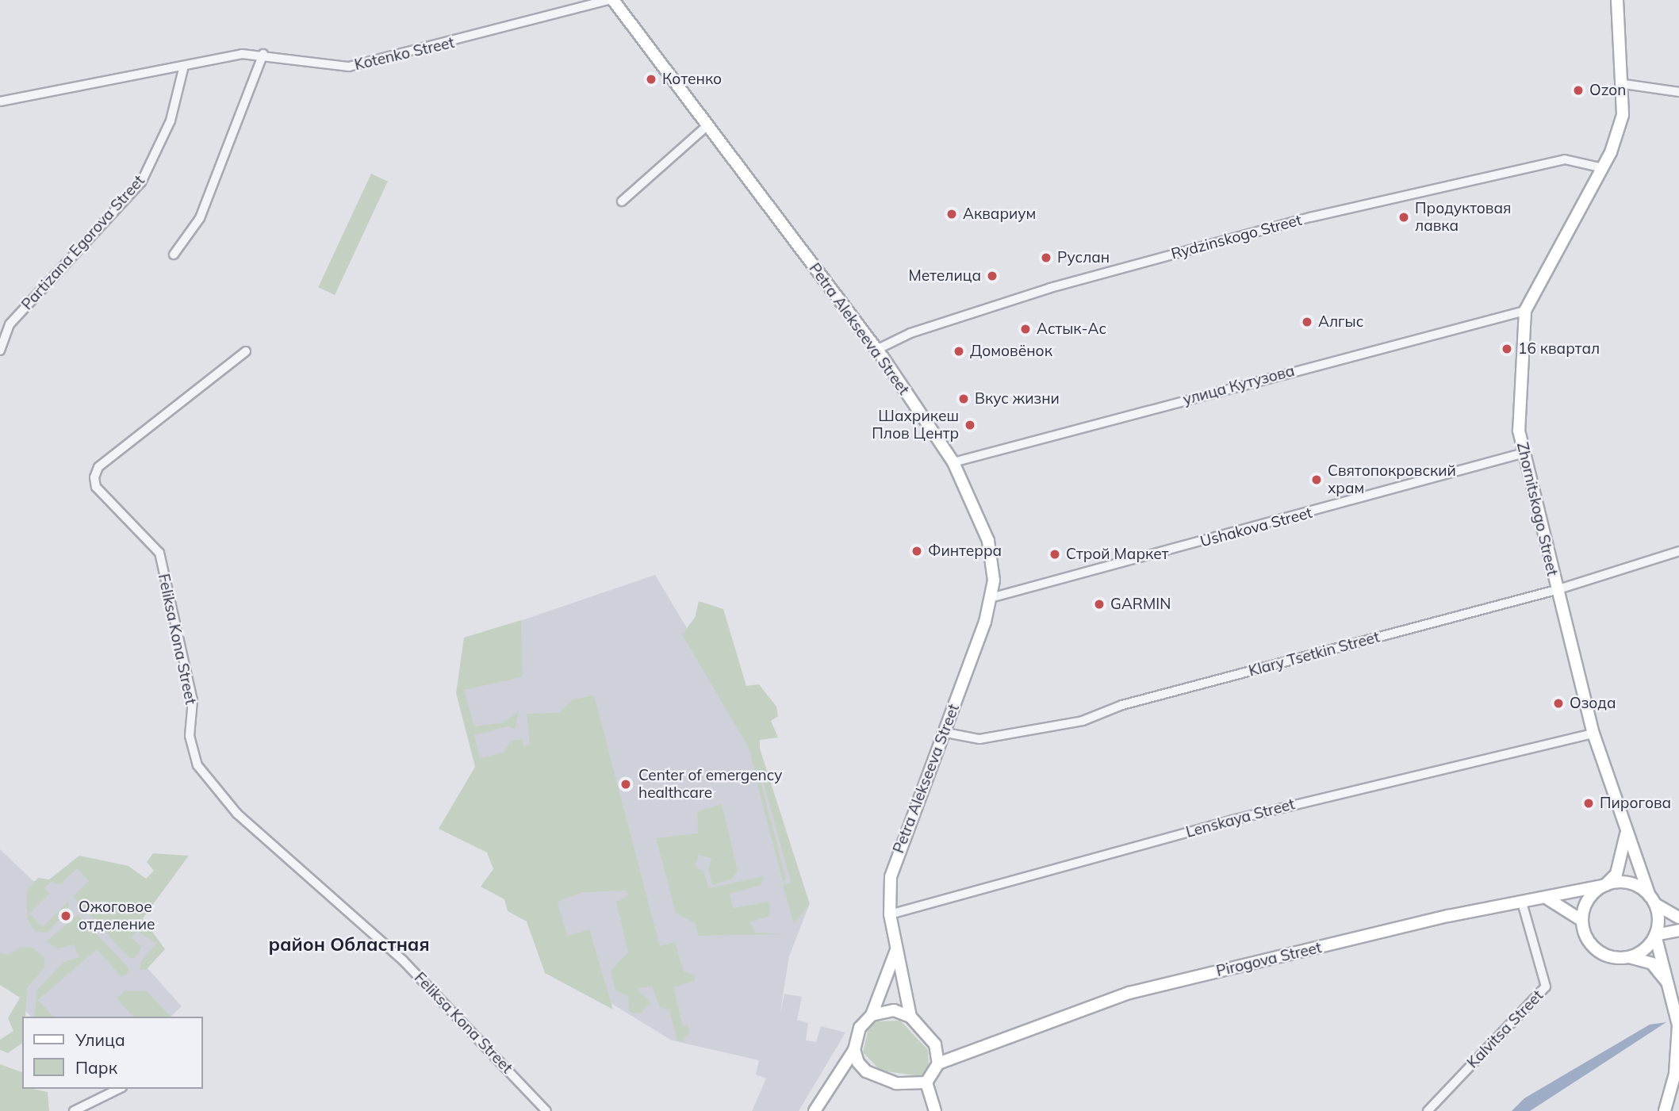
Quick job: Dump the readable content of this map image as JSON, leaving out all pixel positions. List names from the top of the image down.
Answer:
{
  "streets": {
    "street": [
      "Kotenko Street",
      "Rydzinskogo Street",
      "Partizana Egorova Street",
      "Petra Alekseeva Street",
      "улица Кутузова",
      "Zhornitskogo Street",
      "Ushakova Street",
      "Feliksa Kona Street",
      "Klary Tsetkin Street",
      "Lenskaya Street",
      "Pirogova Street",
      "Kalvitsa Street"
    ]
  },
  "crossings": [
    ["Kotenko Street", "Partizana Egorova Street"],
    ["Rydzinskogo Street", "Petra Alekseeva Street"],
    ["Rydzinskogo Street", "Zhornitskogo Street"],
    ["Petra Alekseeva Street", "улица Кутузова"],
    ["Petra Alekseeva Street", "Ushakova Street"],
    ["Petra Alekseeva Street", "Klary Tsetkin Street"],
    ["Petra Alekseeva Street", "Lenskaya Street"],
    ["Petra Alekseeva Street", "Pirogova Street"],
    ["улица Кутузова", "Zhornitskogo Street"],
    ["Zhornitskogo Street", "Ushakova Street"],
    ["Zhornitskogo Street", "Klary Tsetkin Street"],
    ["Zhornitskogo Street", "Lenskaya Street"],
    ["Zhornitskogo Street", "Pirogova Street"],
    ["Pirogova Street", "Kalvitsa Street"]
  ],
  "districts": ["район Областная"],
  "places": [
    "Котенко",
    "Ozon",
    "Аквариум",
    "Продуктовая лавка",
    "Руслан",
    "Метелица",
    "Алгыс",
    "Астык-Ас",
    "16 квартал",
    "Домовёнок",
    "Вкус жизни",
    "Шахрикеш Плов Центр",
    "Святопокровский храм",
    "Финтерра",
    "Строй Маркет",
    "GARMIN",
    "Озода",
    "Center of emergency healthcare",
    "Пирогова",
    "Ожоговое отделение"
  ],
  "legend": ["Улица", "Парк"]
}
